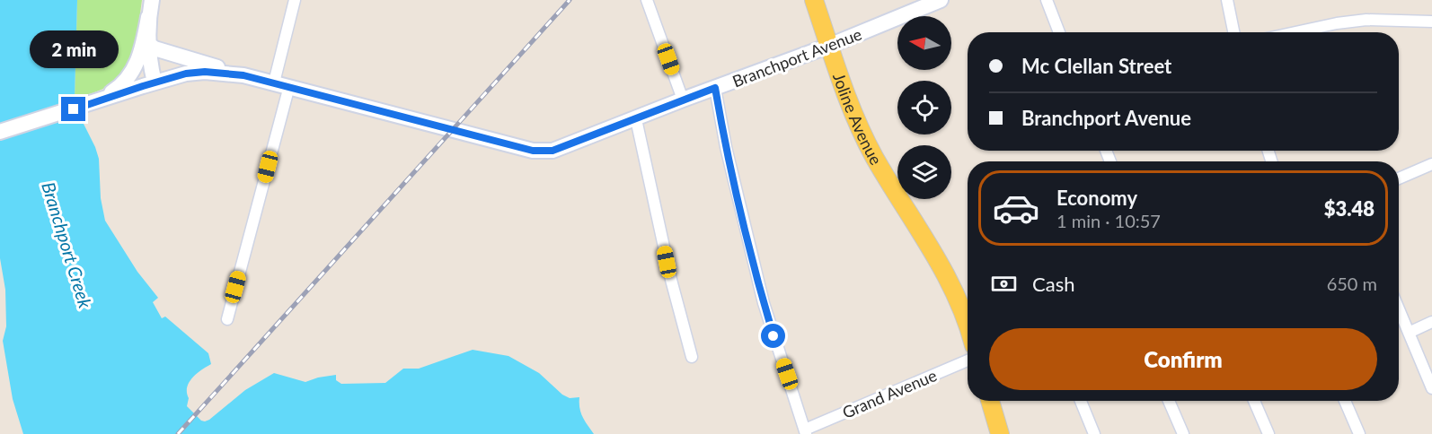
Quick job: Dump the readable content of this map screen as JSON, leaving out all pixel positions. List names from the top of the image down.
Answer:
{
  "streets": {
    "main road": ["Joline Avenue"],
    "street": ["Branchport Avenue", "Grand Avenue"]
  },
  "crossings": [
    ["Branchport Avenue", "Joline Avenue"]
  ],
  "water": ["Branchport Creek"],
  "north": "left",
  "page": {
    "bubble": "2 min",
    "banner": ["Mc Clellan Street", "Branchport Avenue"],
    "list": [
      {
        "name": "Economy",
        "note": "1 min · 10:57",
        "value": "$3.48"
      }
    ],
    "pay": ["Cash", "650 m"],
    "buttons": "Confirm"
  }
}
